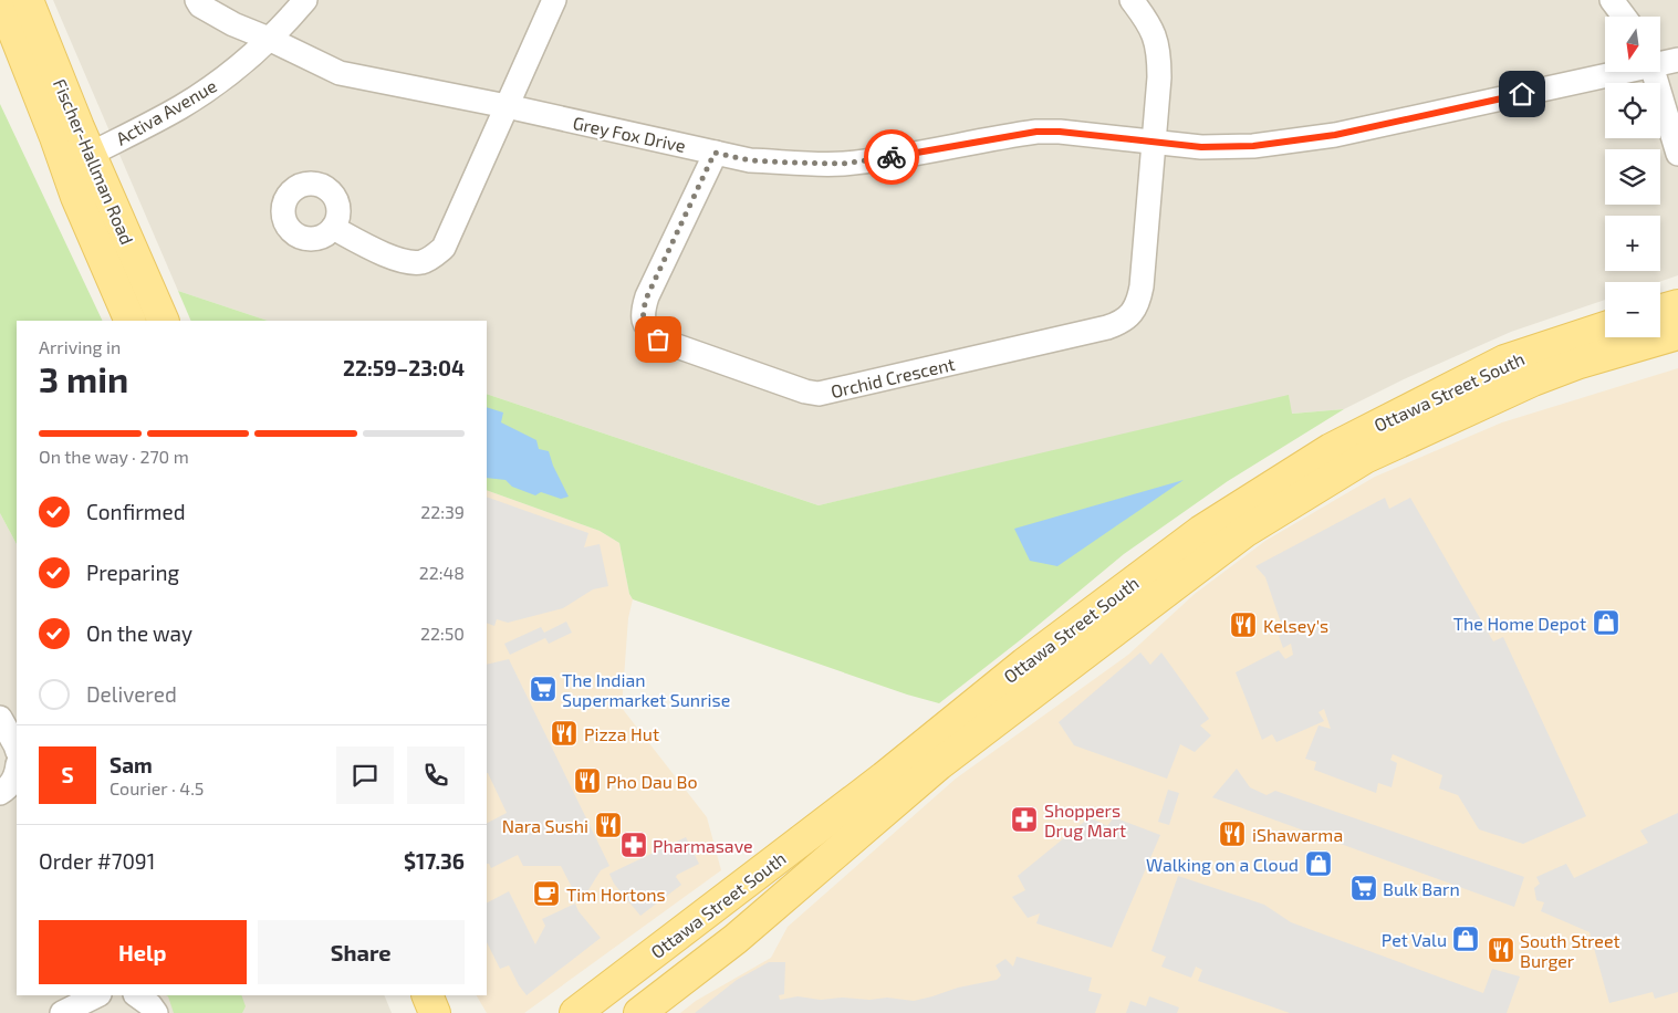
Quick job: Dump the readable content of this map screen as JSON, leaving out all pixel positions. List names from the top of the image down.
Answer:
{
  "streets": {
    "main road": ["Fischer-Hallman Road", "Ottawa Street South"],
    "street": ["Activa Avenue", "Grey Fox Drive", "Orchid Crescent"]
  },
  "crossings": [
    ["Activa Avenue", "Grey Fox Drive"],
    ["Activa Avenue", "Fischer-Hallman Road"],
    ["Grey Fox Drive", "Orchid Crescent"]
  ],
  "places": {
    "shop": ["The Home Depot", "Walking on a Cloud", "Pet Valu"],
    "restaurant": [
      "Kelsey's",
      "Pizza Hut",
      "Pho Dau Bo",
      "Nara Sushi",
      "iShawarma",
      "South Street Burger"
    ],
    "supermarket": ["The Indian Supermarket Sunrise", "Bulk Barn"],
    "pharmacy": ["Shoppers Drug Mart", "Pharmasave"],
    "cafe": ["Tim Hortons"]
  },
  "north": "bottom",
  "page": {
    "map_buttons": ["+", "−"],
    "heading": ["3 min", "Arriving in", "22:59–23:04"],
    "panel": [
      "Sam",
      "Courier · 4.5",
      "Order #7091",
      "$17.36"
    ],
    "bar": "On the way · 270 m",
    "list": [
      ["Confirmed", "22:39"],
      ["Preparing", "22:48"],
      ["On the way", "22:50"],
      "Delivered"
    ],
    "round": "S",
    "buttons": ["Help", "Share"]
  }
}
